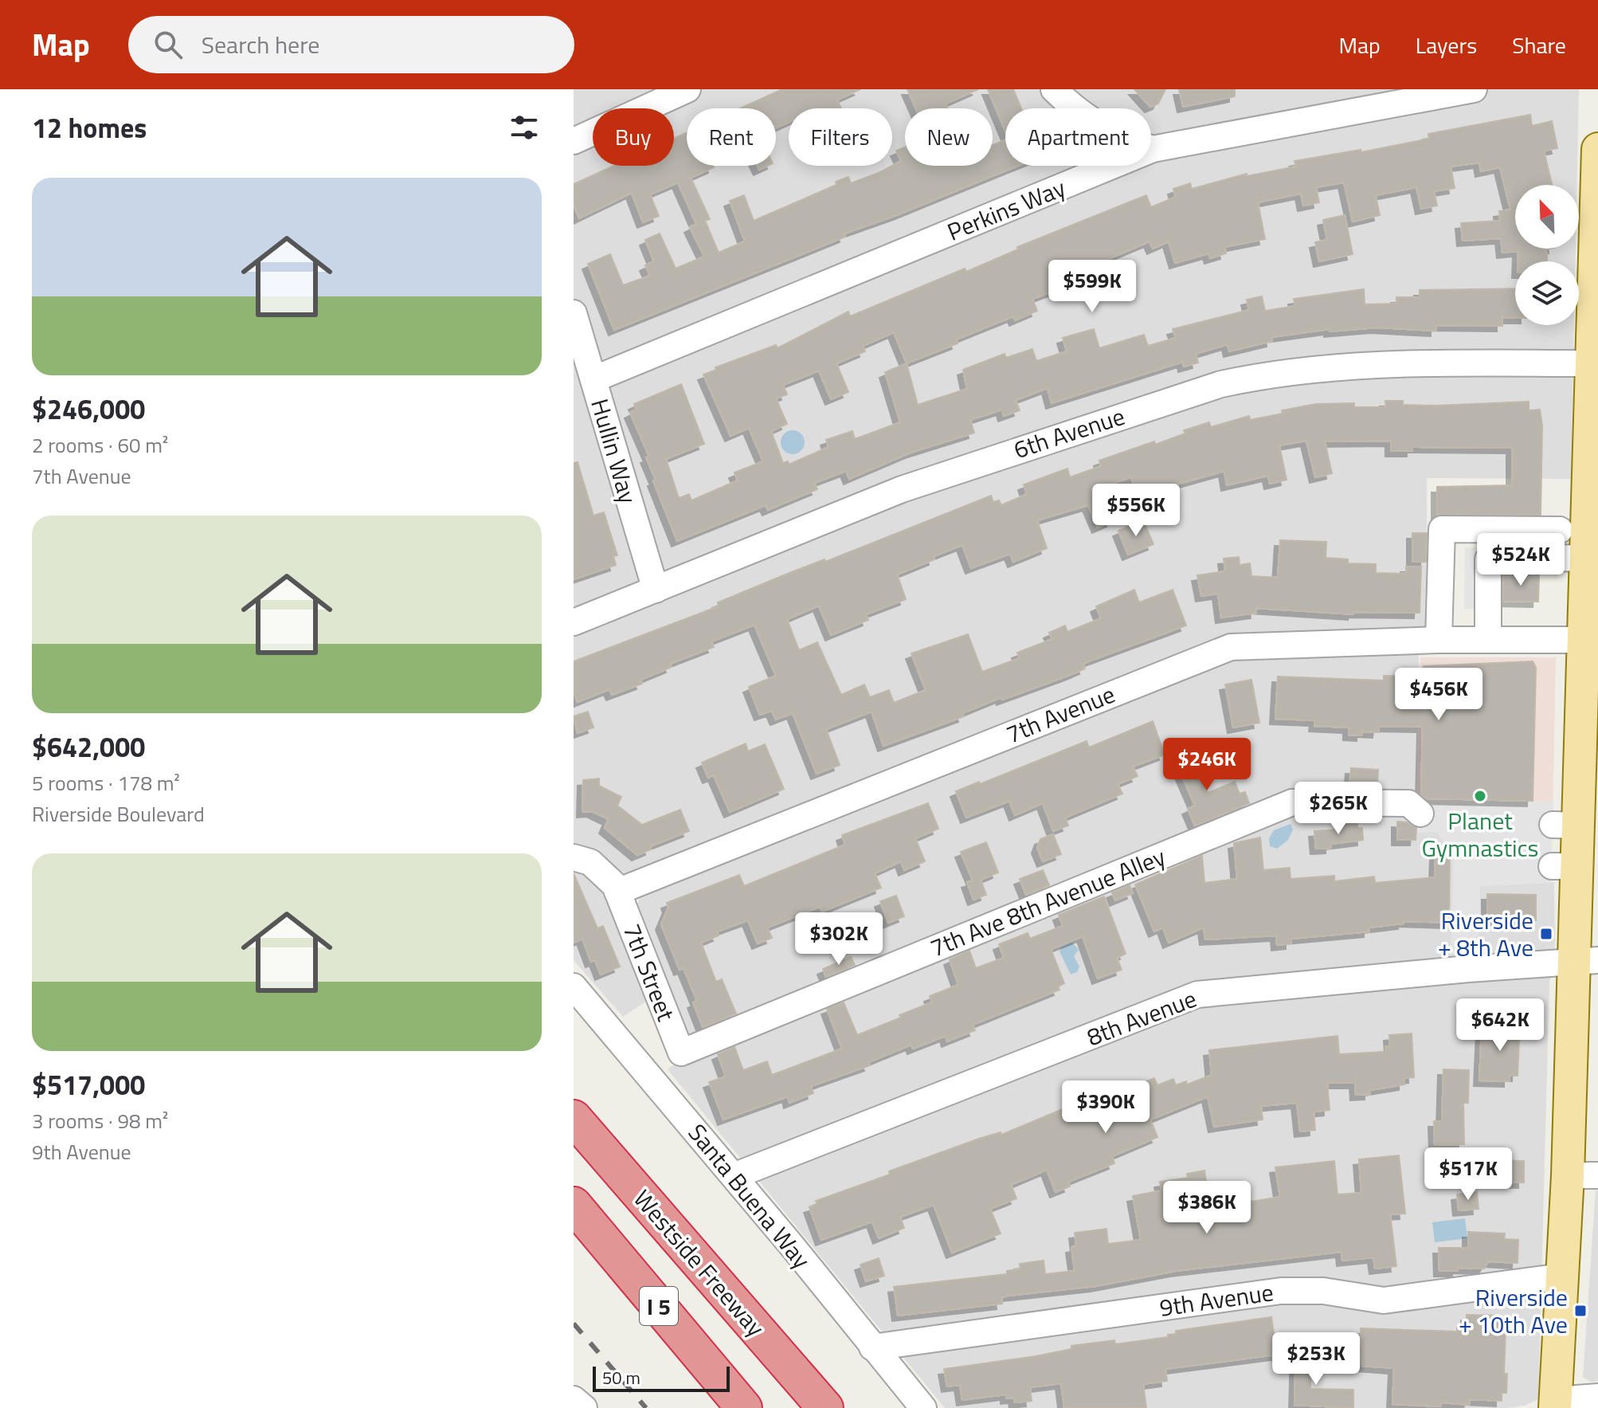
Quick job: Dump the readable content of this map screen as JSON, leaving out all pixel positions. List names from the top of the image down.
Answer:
{
  "streets": {
    "highway": ["Westside Freeway", "I 5"],
    "street": [
      "Perkins Way",
      "6th Avenue",
      "Hullin Way",
      "7th Avenue",
      "7th Ave 8th Avenue Alley",
      "7th Street",
      "8th Avenue",
      "Santa Buena Way",
      "9th Avenue"
    ]
  },
  "crossings": [
    ["Perkins Way", "Hullin Way"],
    ["6th Avenue", "Hullin Way"],
    ["7th Avenue", "7th Street"],
    ["7th Ave 8th Avenue Alley", "7th Street"],
    ["8th Avenue", "Santa Buena Way"],
    ["Santa Buena Way", "9th Avenue"]
  ],
  "places": {
    "other": ["Planet Gymnastics"],
    "transit": ["Riverside + 8th Ave", "Riverside + 10th Ave"]
  },
  "scale_bar": "50 m",
  "north": "top left",
  "page": {
    "header": "Map",
    "search": "Search here",
    "nav": ["Map", "Layers", "Share"],
    "heading": "12 homes",
    "chip": [
      "Buy",
      "Rent",
      "Filters",
      "New",
      "Apartment"
    ],
    "list": [
      {
        "name": "$246,000",
        "note": "2 rooms · 60 m² · 7th Avenue"
      },
      {
        "name": "$642,000",
        "note": "5 rooms · 178 m² · Riverside Boulevard"
      },
      {
        "name": "$517,000",
        "note": "3 rooms · 98 m² · 9th Avenue"
      }
    ],
    "price": [
      "$599K",
      "$556K",
      "$524K",
      "$456K",
      "$246K",
      "$265K",
      "$302K",
      "$642K",
      "$390K",
      "$517K",
      "$386K",
      "$253K"
    ],
    "scale": "50 m"
  }
}
